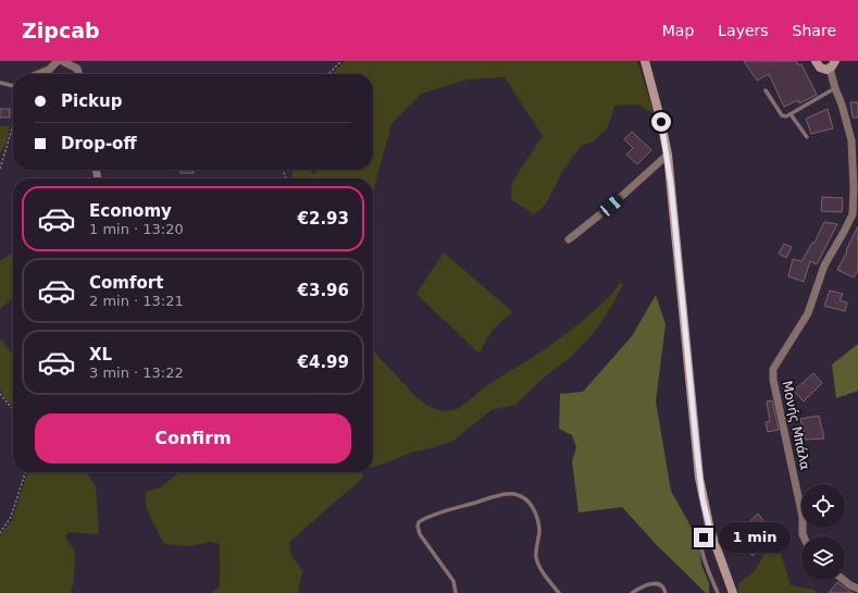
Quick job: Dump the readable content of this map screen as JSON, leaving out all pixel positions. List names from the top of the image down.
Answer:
{
  "streets": {
    "street": ["Μονής Μπάλα"]
  },
  "page": {
    "header": "Zipcab",
    "nav": ["Map", "Layers", "Share"],
    "banner": ["Pickup", "Drop-off"],
    "list": [
      {
        "name": "Economy",
        "note": "1 min · 13:20",
        "value": "€2.93"
      },
      {
        "name": "Comfort",
        "note": "2 min · 13:21",
        "value": "€3.96"
      },
      {
        "name": "XL",
        "note": "3 min · 13:22",
        "value": "€4.99"
      }
    ],
    "buttons": "Confirm",
    "bubble": "1 min"
  }
}
